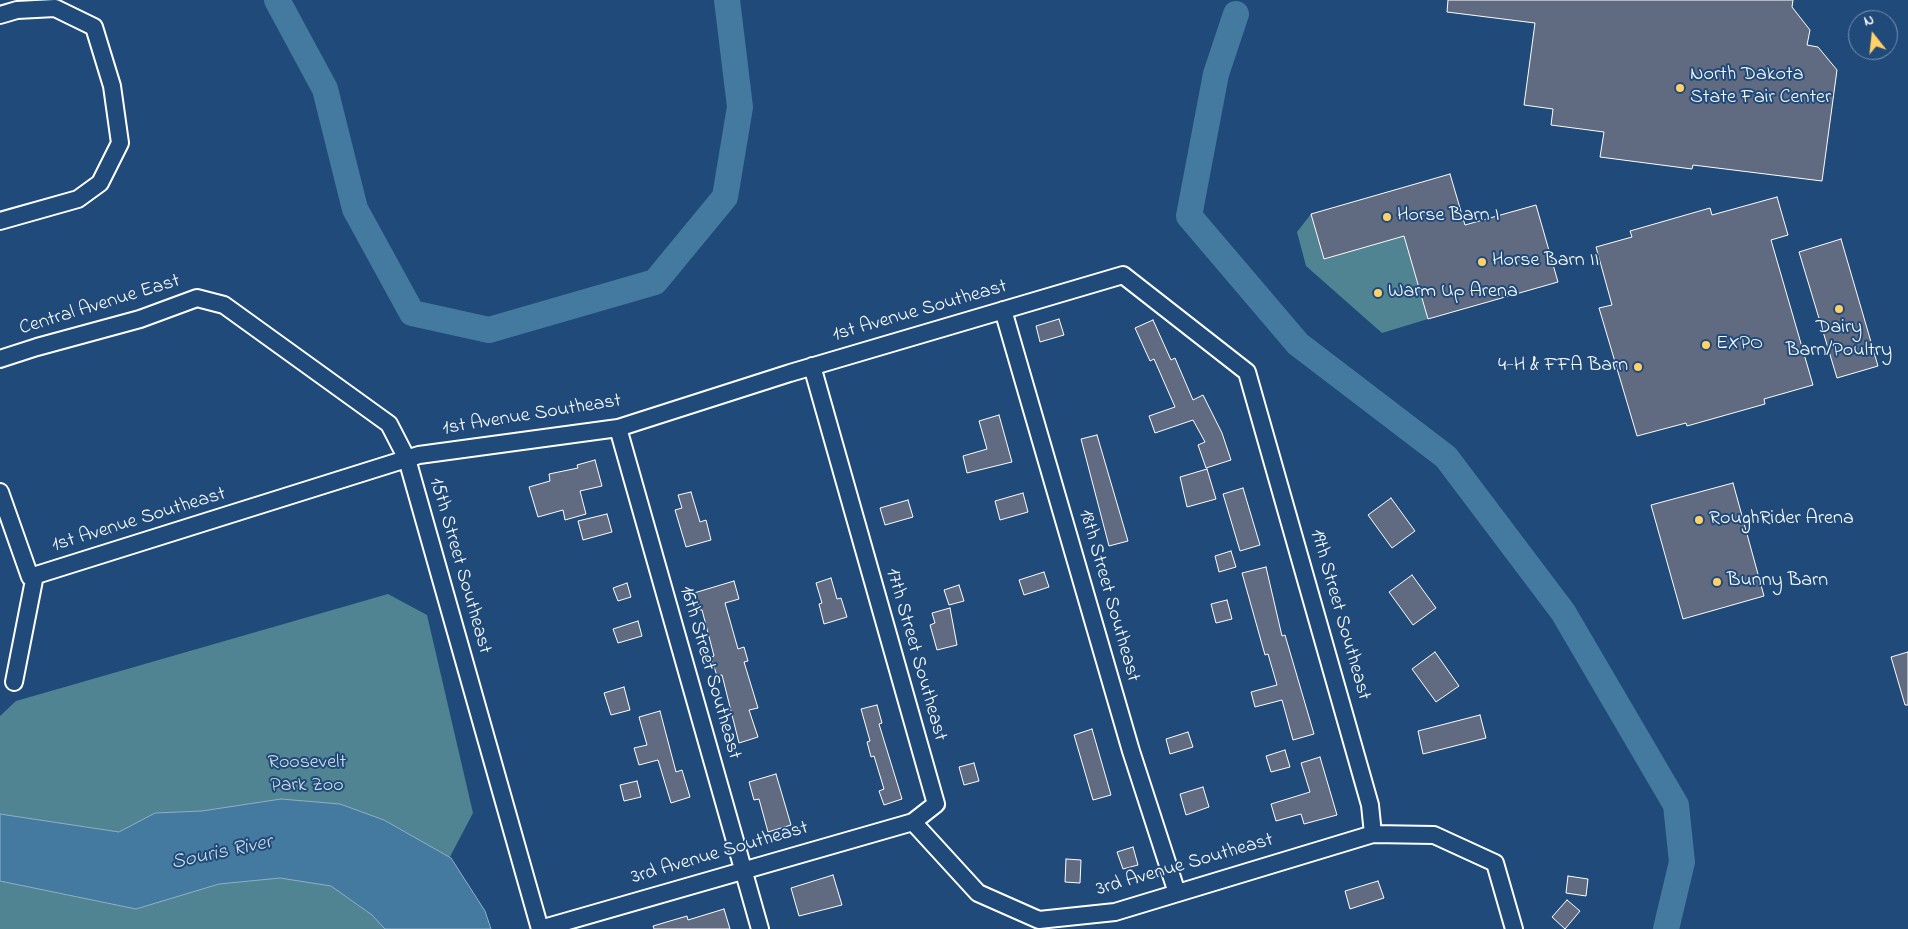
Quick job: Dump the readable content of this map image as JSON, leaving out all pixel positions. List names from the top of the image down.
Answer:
{
  "streets": {
    "street": [
      "Central Avenue East",
      "1st Avenue Southeast",
      "15th Street Southeast",
      "18th Street Southeast",
      "19th Street Southeast",
      "17th Street Southeast",
      "16th Street Southeast",
      "3rd Avenue Southeast"
    ]
  },
  "crossings": [
    ["Central Avenue East", "15th Street Southeast"],
    ["1st Avenue Southeast", "15th Street Southeast"],
    ["1st Avenue Southeast", "18th Street Southeast"],
    ["1st Avenue Southeast", "19th Street Southeast"],
    ["1st Avenue Southeast", "17th Street Southeast"],
    ["1st Avenue Southeast", "16th Street Southeast"],
    ["15th Street Southeast", "3rd Avenue Southeast"],
    ["18th Street Southeast", "3rd Avenue Southeast"],
    ["19th Street Southeast", "3rd Avenue Southeast"],
    ["17th Street Southeast", "3rd Avenue Southeast"],
    ["16th Street Southeast", "3rd Avenue Southeast"]
  ],
  "water": ["Souris River"],
  "parks": ["Roosevelt Park Zoo"],
  "places": [
    "North Dakota State Fair Center",
    "Horse Barn I",
    "Horse Barn II",
    "Warm Up Arena",
    "Dairy Barn/Poultry",
    "EXPO",
    "4-H & FFA Barn",
    "RoughRider Arena",
    "Bunny Barn"
  ],
  "north": "top"
}
